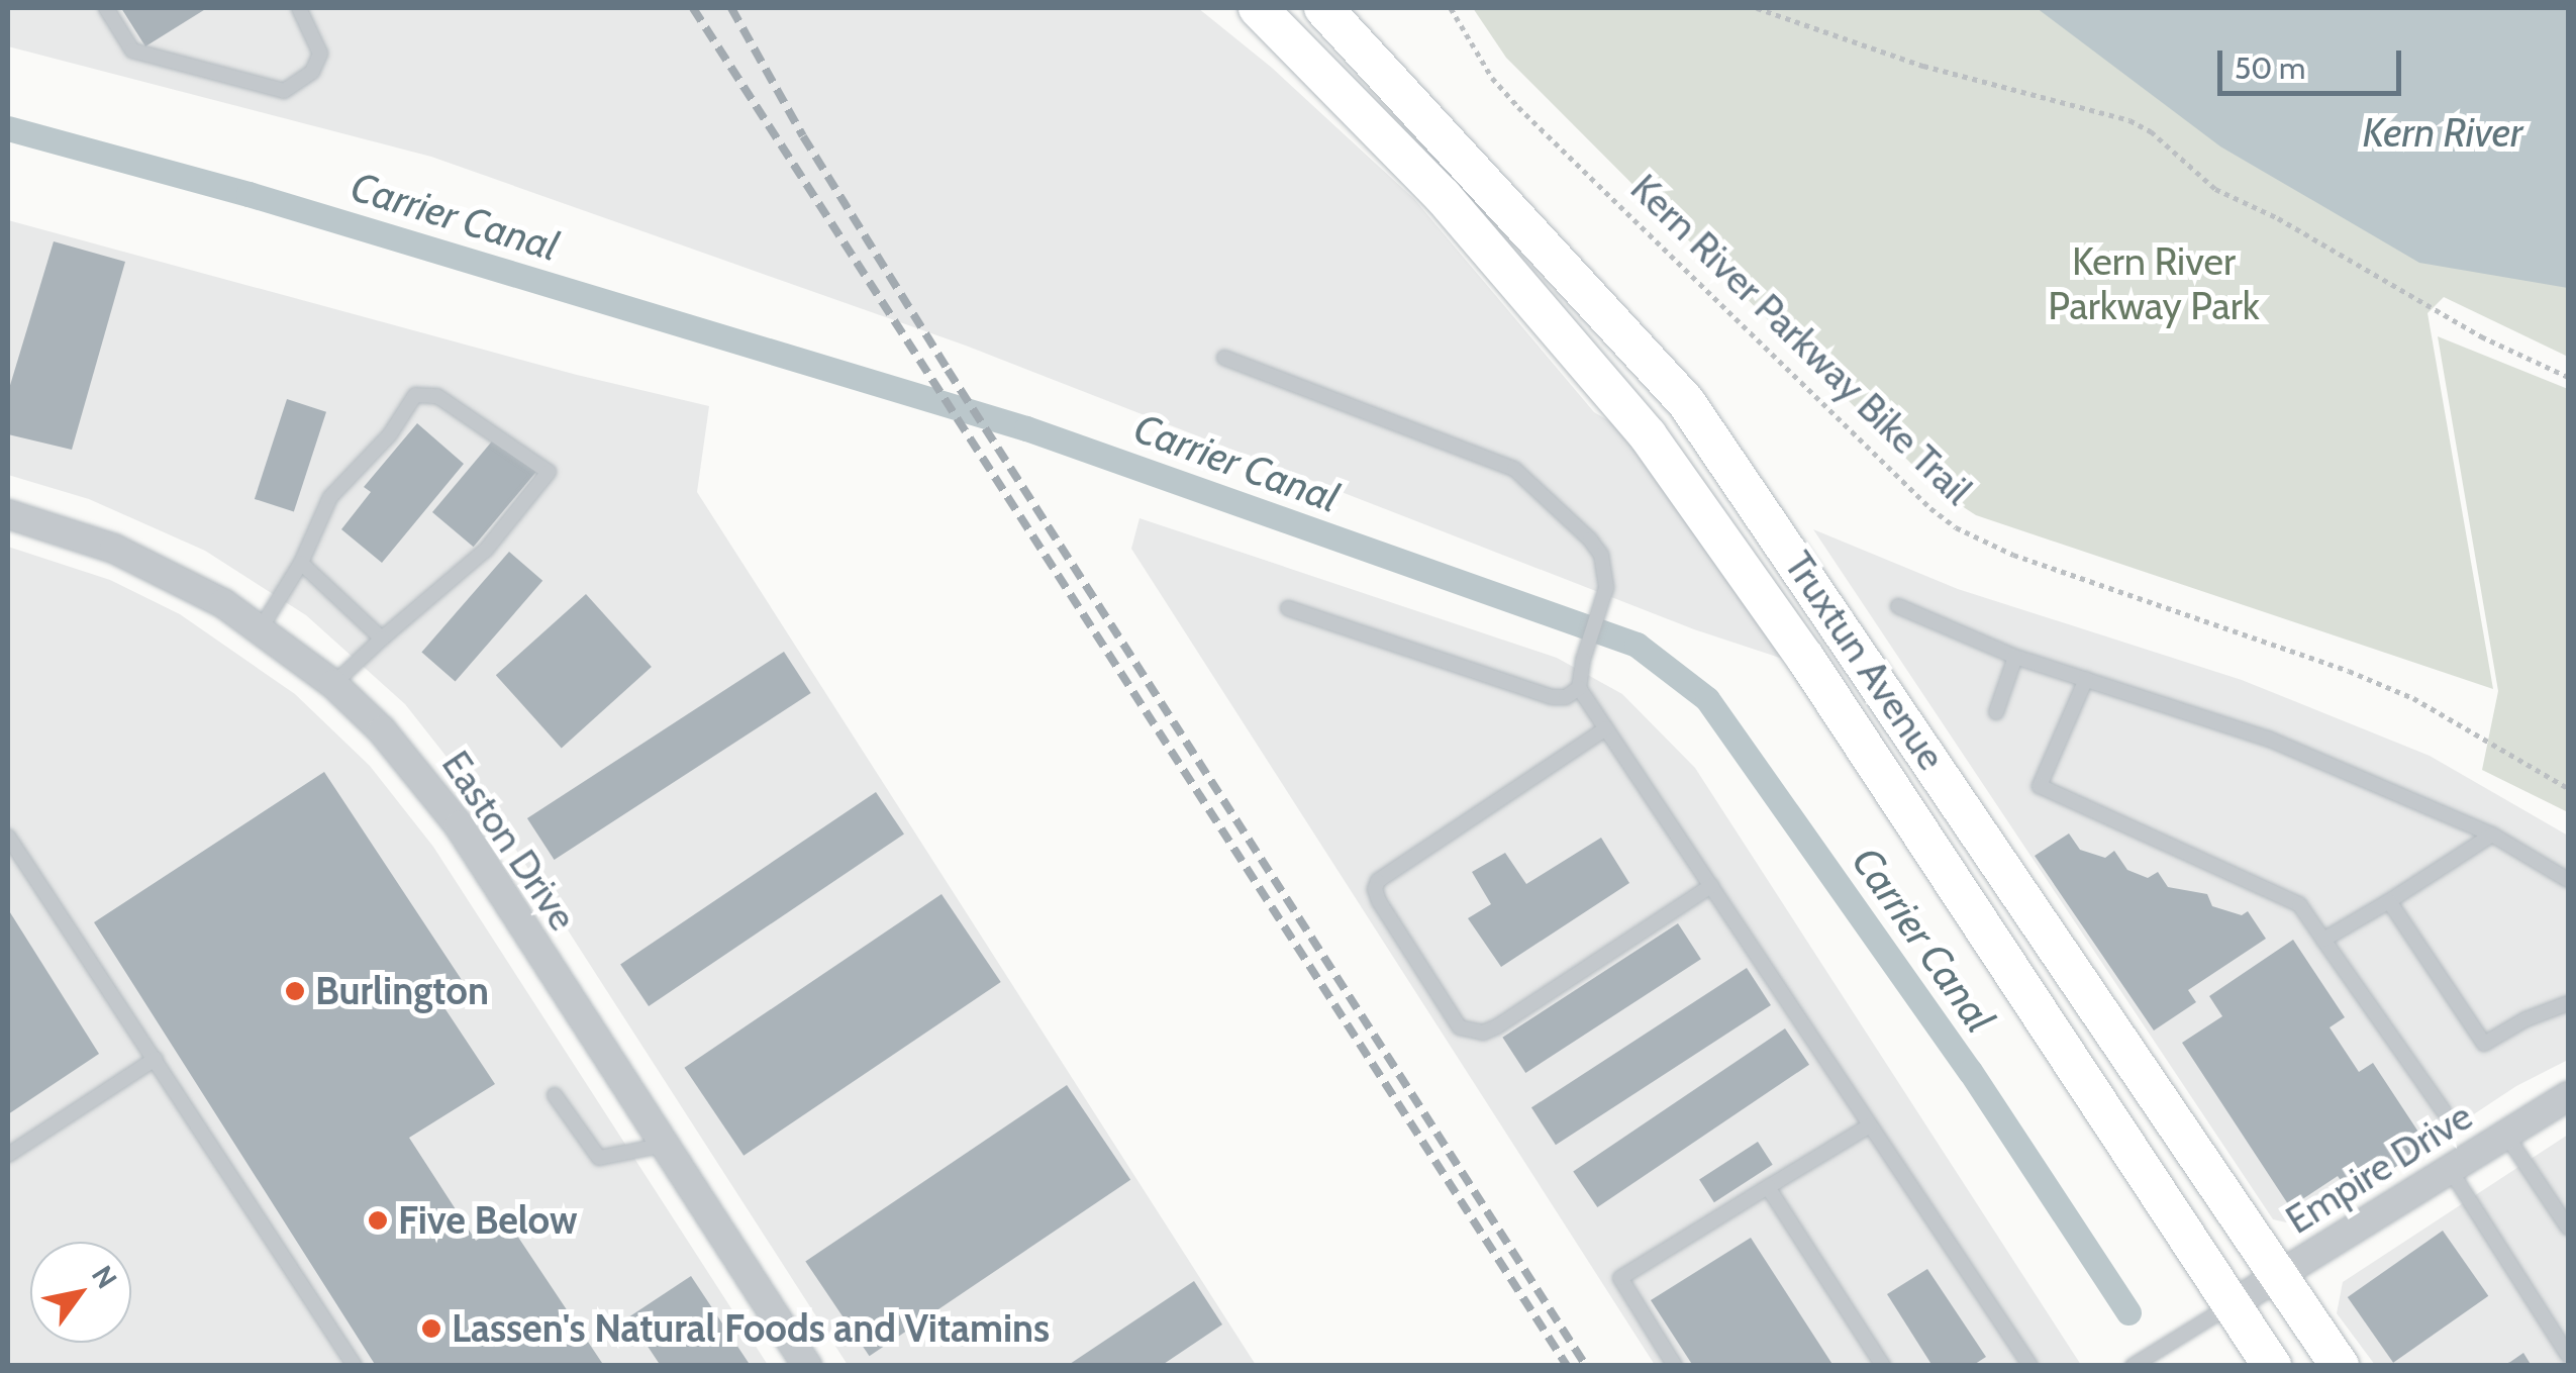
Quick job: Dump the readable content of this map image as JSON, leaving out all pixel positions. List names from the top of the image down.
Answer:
{
  "streets": {
    "main road": ["Truxtun Avenue"],
    "street": ["Easton Drive", "Empire Drive"],
    "path": ["Kern River Parkway Bike Trail"]
  },
  "crossings": [
    ["Truxtun Avenue", "Empire Drive"]
  ],
  "water": ["Kern River", "Carrier Canal"],
  "parks": ["Kern River Parkway Park"],
  "places": ["Burlington", "Five Below", "Lassen's Natural Foods and Vitamins"],
  "scale_bar": "50 m",
  "north": "top right"
}
